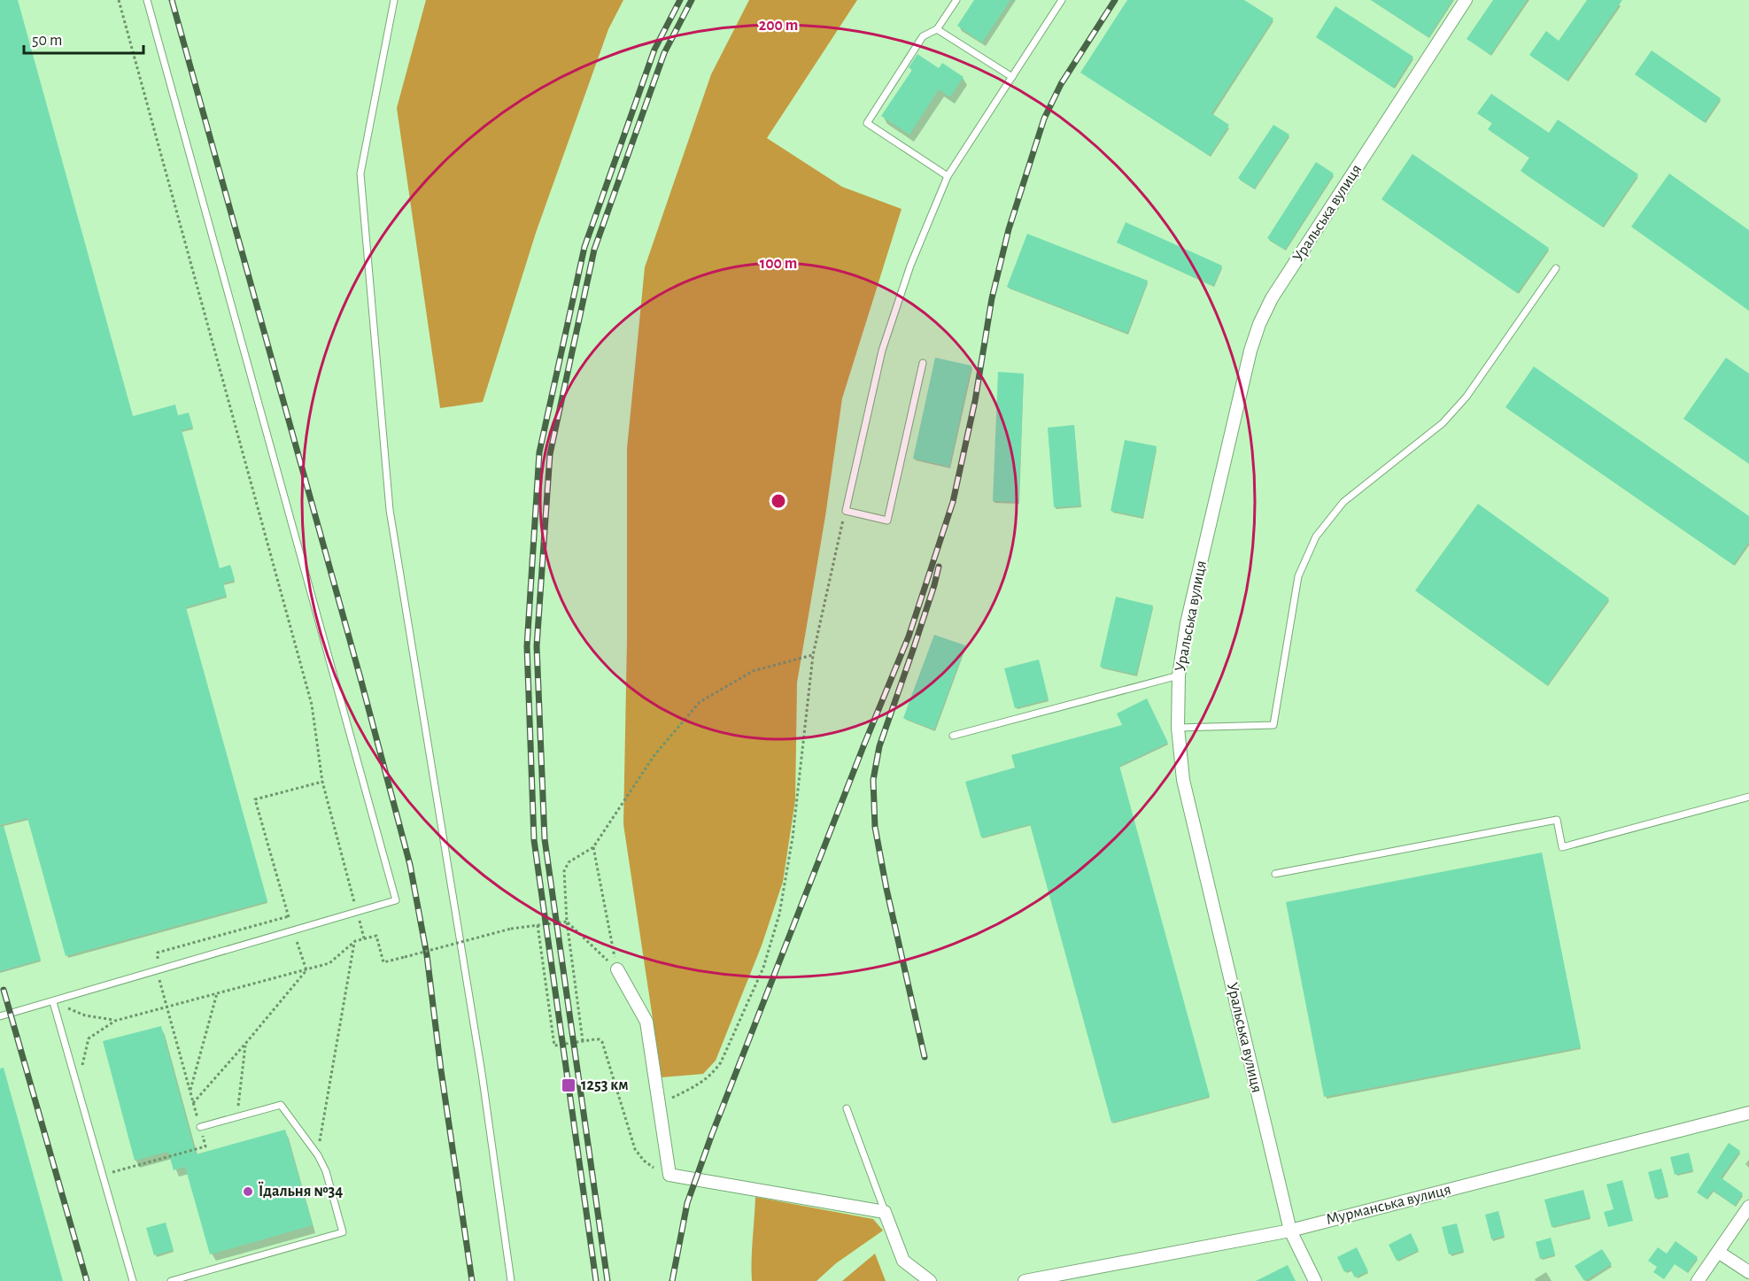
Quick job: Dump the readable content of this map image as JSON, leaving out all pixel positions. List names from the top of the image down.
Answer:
{
  "streets": {
    "street": ["Уральська вулиця", "Мурманська вулиця"]
  },
  "crossings": [
    ["Уральська вулиця", "Мурманська вулиця"]
  ],
  "places": {
    "transit": ["1253 км"],
    "other": ["Їдальня №34"]
  },
  "scale_bar": "50 m",
  "rings": ["200 m", "100 m"]
}
